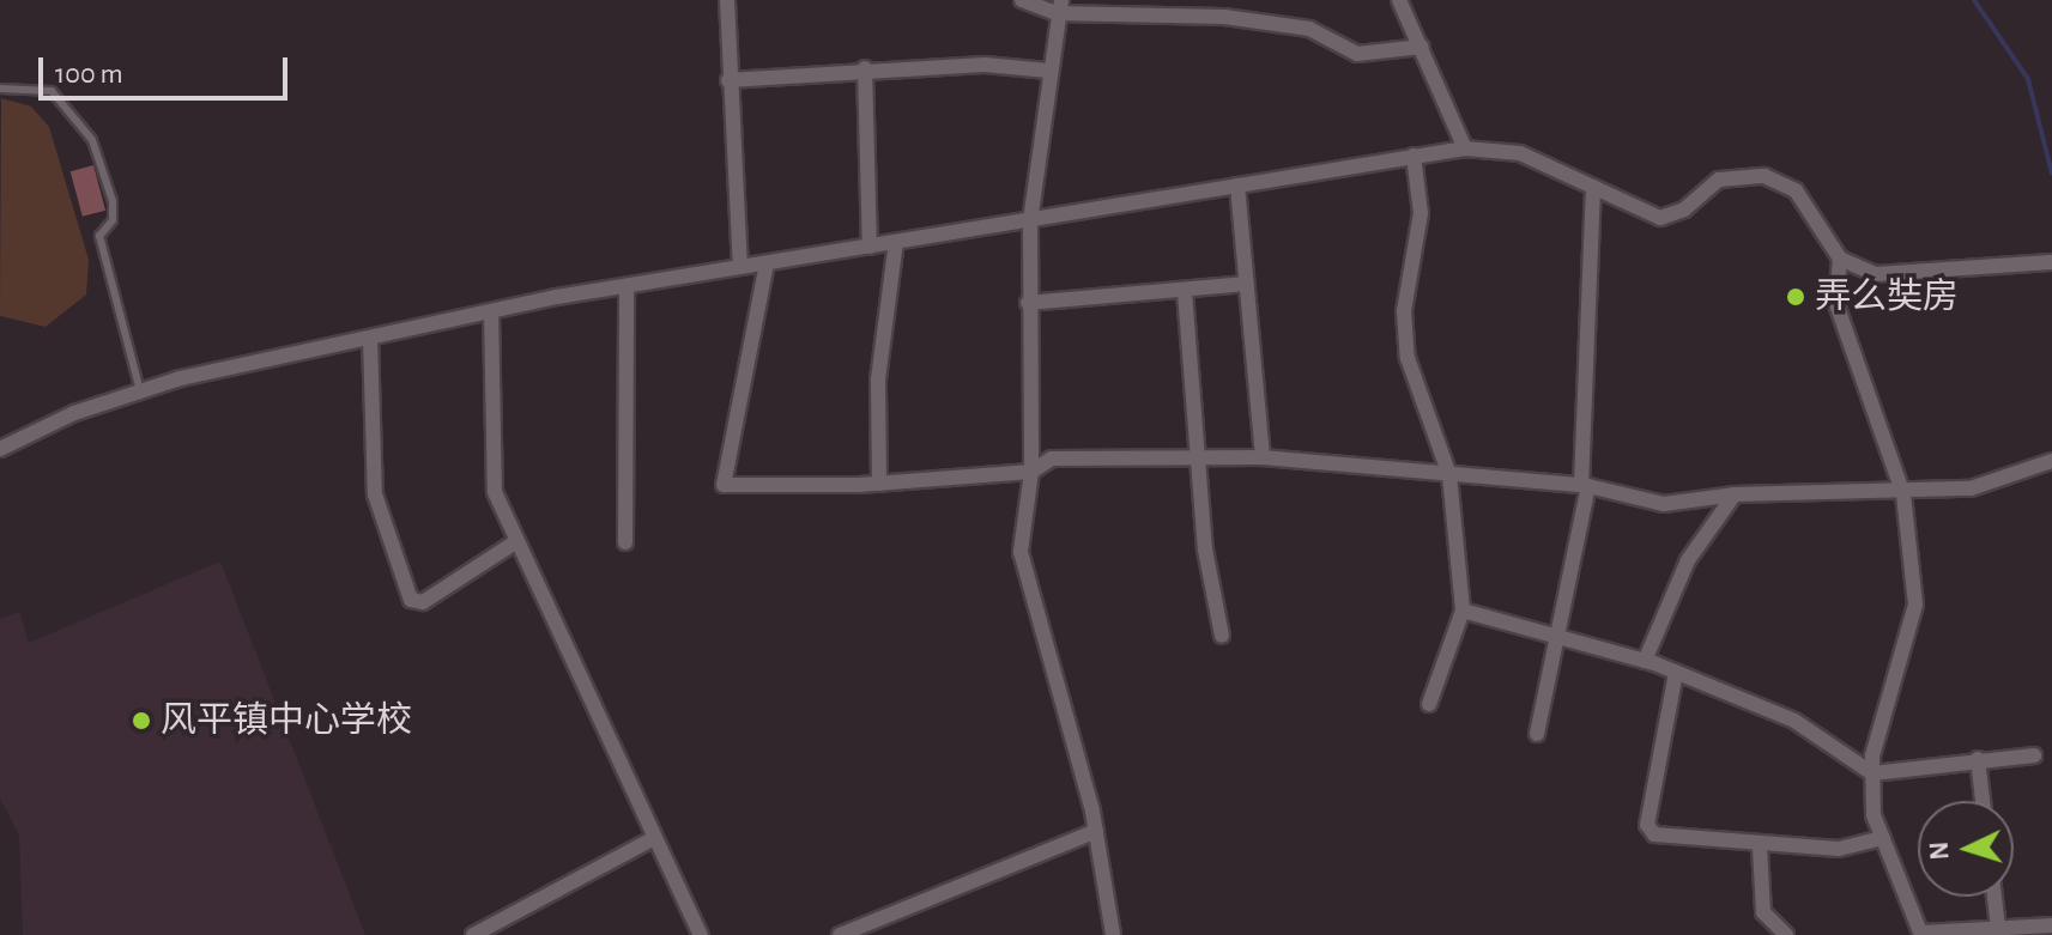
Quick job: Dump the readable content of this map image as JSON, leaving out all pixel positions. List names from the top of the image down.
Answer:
{
  "places": ["弄么奘房", "风平镇中心学校"],
  "scale_bar": "100 m",
  "north": "left"
}
